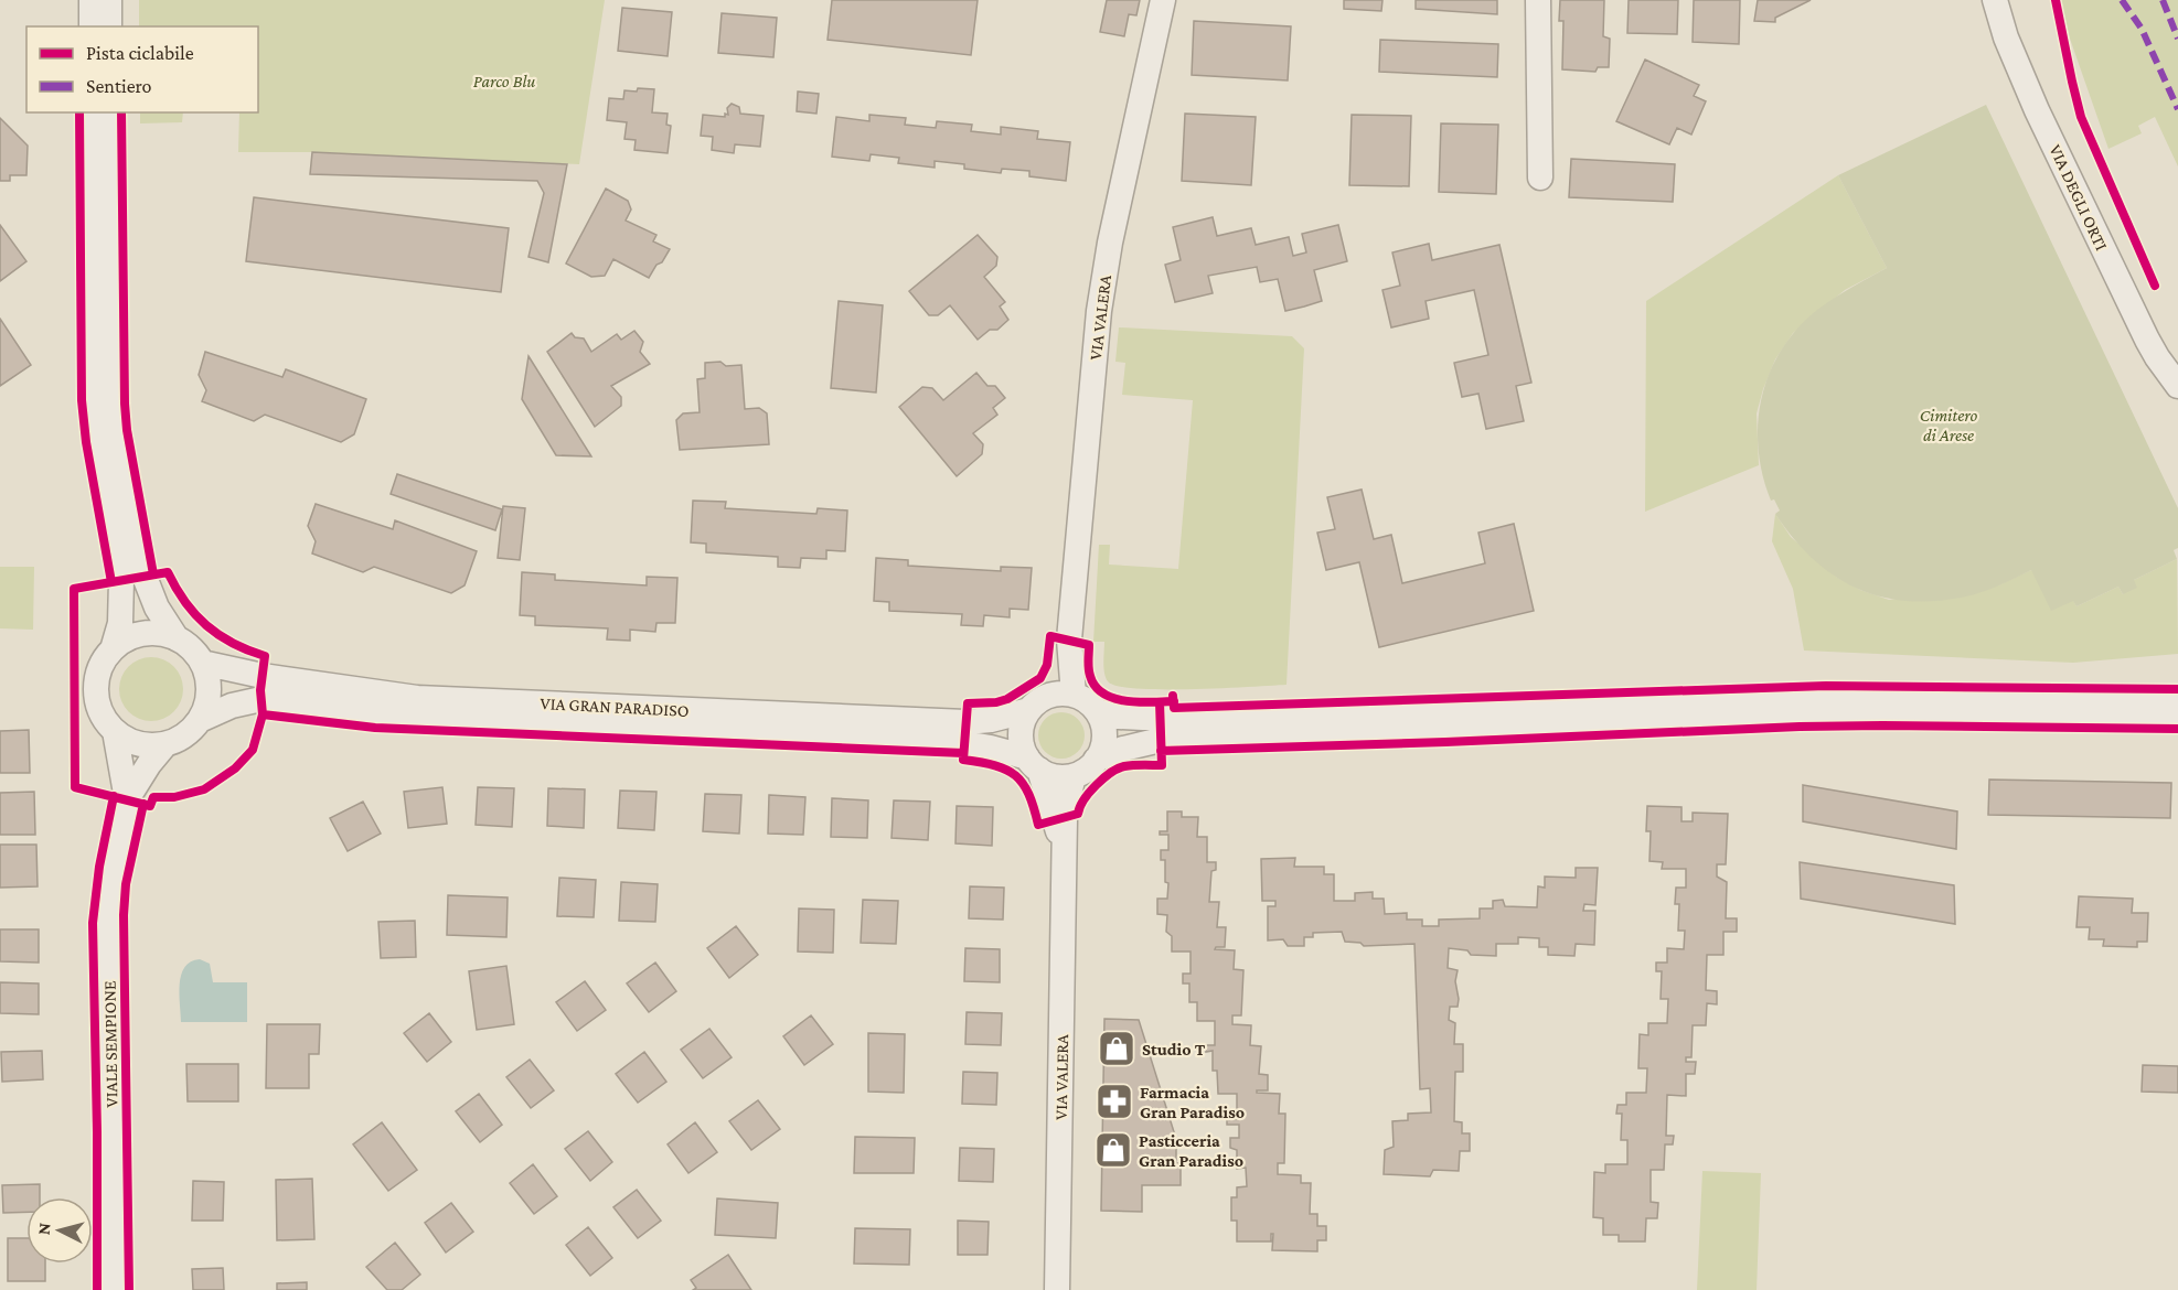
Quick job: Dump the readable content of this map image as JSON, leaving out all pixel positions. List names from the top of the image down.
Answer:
{
  "streets": {
    "street": [
      "VIA DEGLI ORTI",
      "VIA VALERA",
      "VIA GRAN PARADISO",
      "VIALE SEMPIONE"
    ]
  },
  "crossings": [
    ["VIA VALERA", "VIA GRAN PARADISO"],
    ["VIA GRAN PARADISO", "VIALE SEMPIONE"]
  ],
  "parks": ["Parco Blu", "Cimitero di Arese"],
  "places": {
    "shop": ["Studio T", "Pasticceria Gran Paradiso"],
    "pharmacy": ["Farmacia Gran Paradiso"]
  },
  "legend": ["Pista ciclabile", "Sentiero"],
  "north": "left"
}
